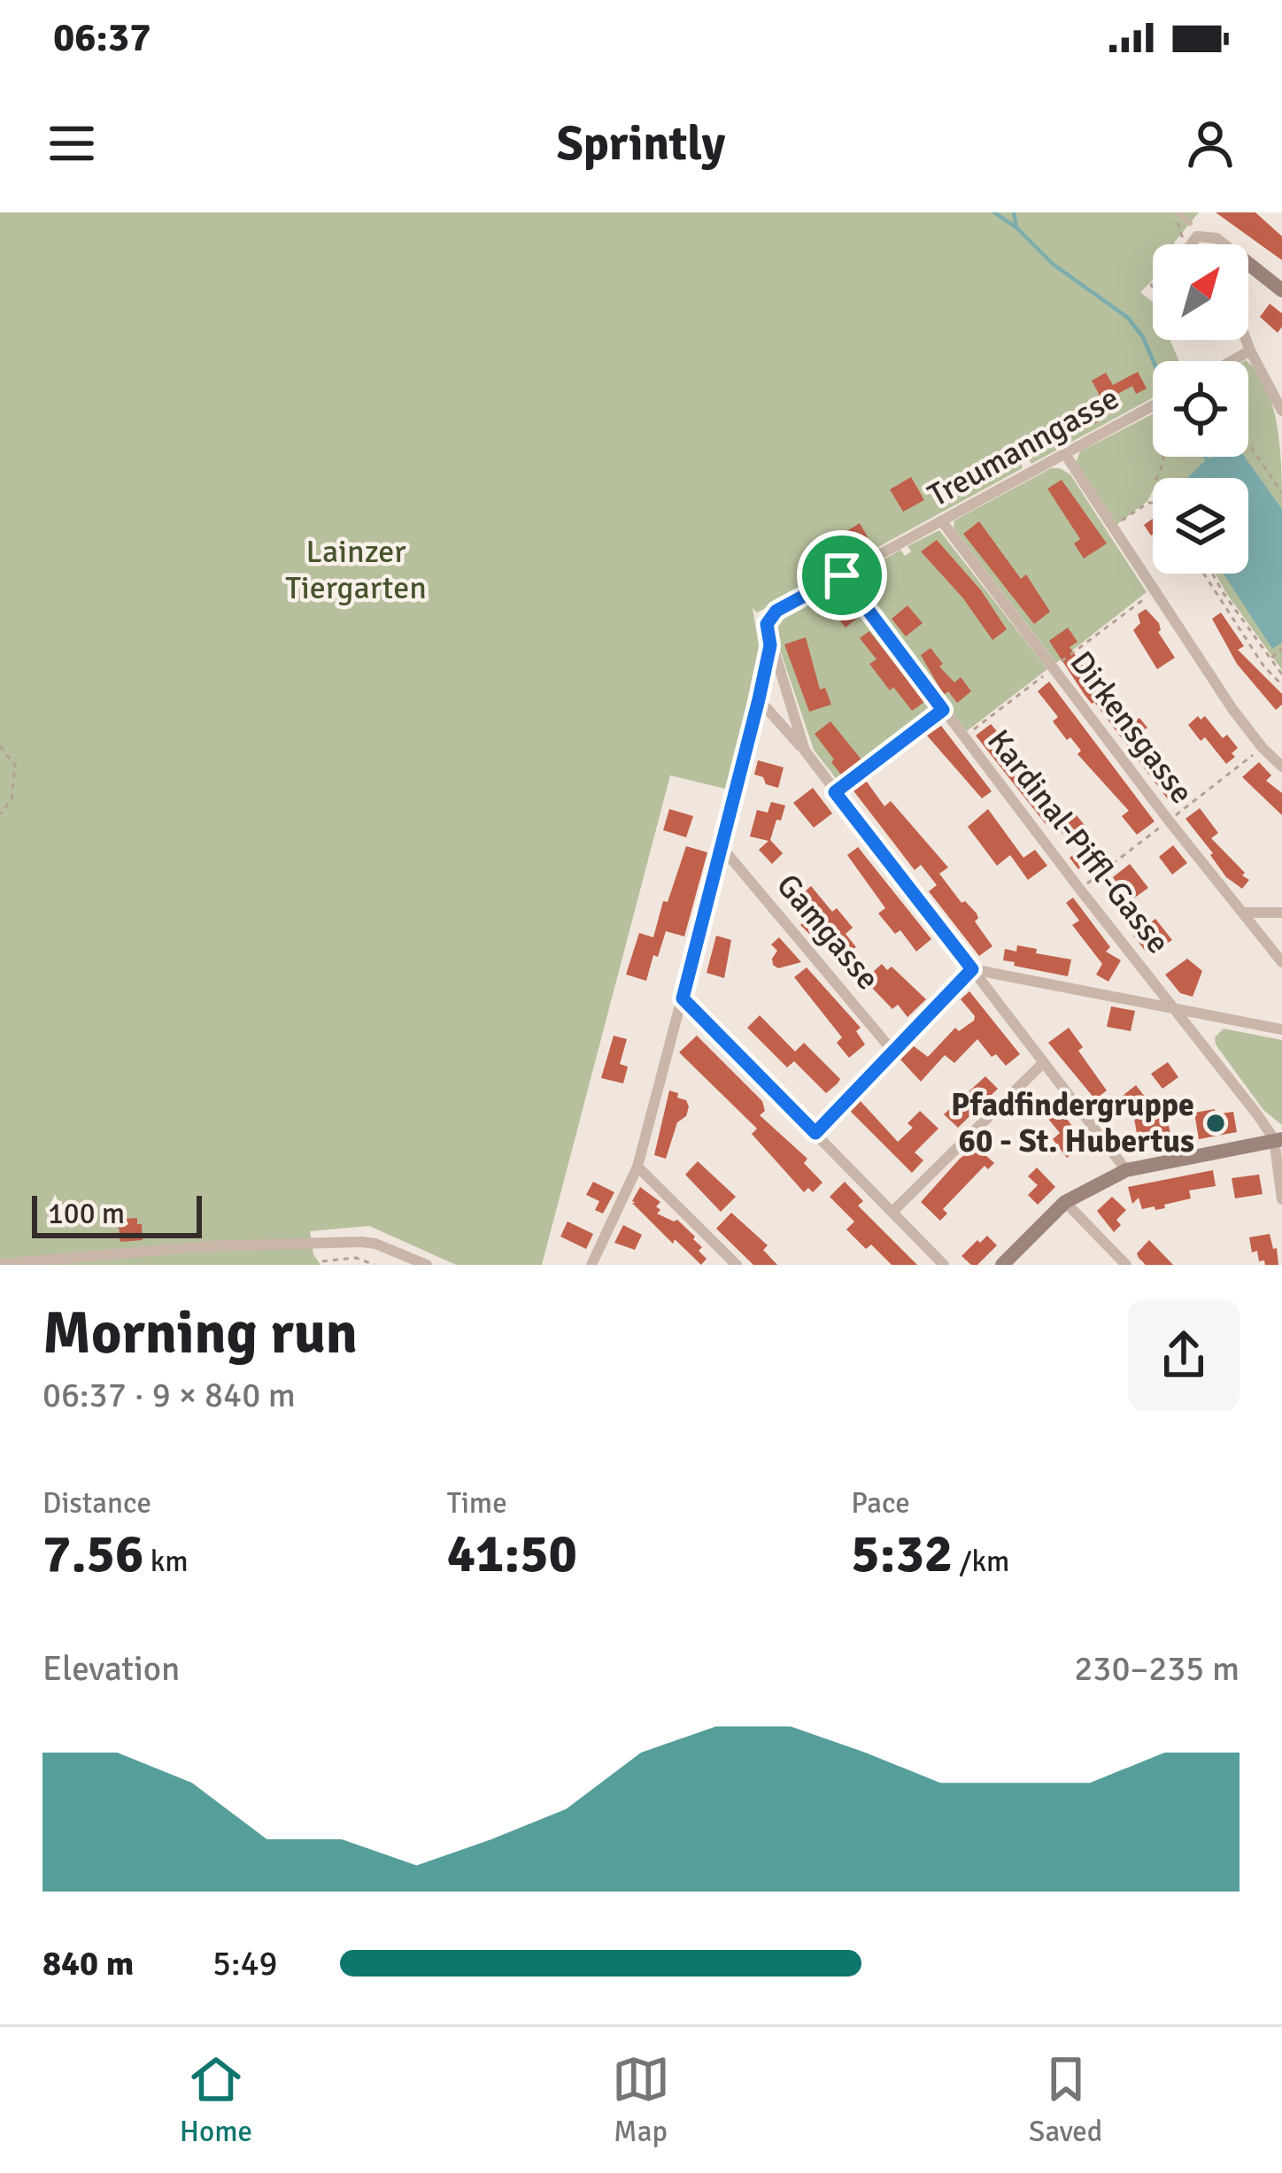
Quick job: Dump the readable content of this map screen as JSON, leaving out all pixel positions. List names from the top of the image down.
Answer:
{
  "streets": {
    "street": [
      "Treumanngasse",
      "Dirkensgasse",
      "Kardinal-Piffl-Gasse",
      "Gamgasse"
    ]
  },
  "crossings": [
    ["Treumanngasse", "Dirkensgasse"],
    ["Treumanngasse", "Kardinal-Piffl-Gasse"]
  ],
  "parks": ["Lainzer Tiergarten"],
  "places": ["Pfadfindergruppe 60 - St. Hubertus"],
  "scale_bar": "100 m",
  "north": "top right",
  "page": {
    "status": "06:37",
    "header": "Sprintly",
    "scale": "100 m",
    "heading": ["Morning run", "06:37 · 9 × 840 m"],
    "stats": [
      ["Distance", "7.56 km"],
      ["Time", "41:50"],
      ["Pace", "5:32 /km"]
    ],
    "chart": ["Elevation", "230–235 m"],
    "list": [
      {
        "name": "840 m",
        "note": "5:49"
      }
    ],
    "tabs": ["Home", "Map", "Saved"]
  }
}
